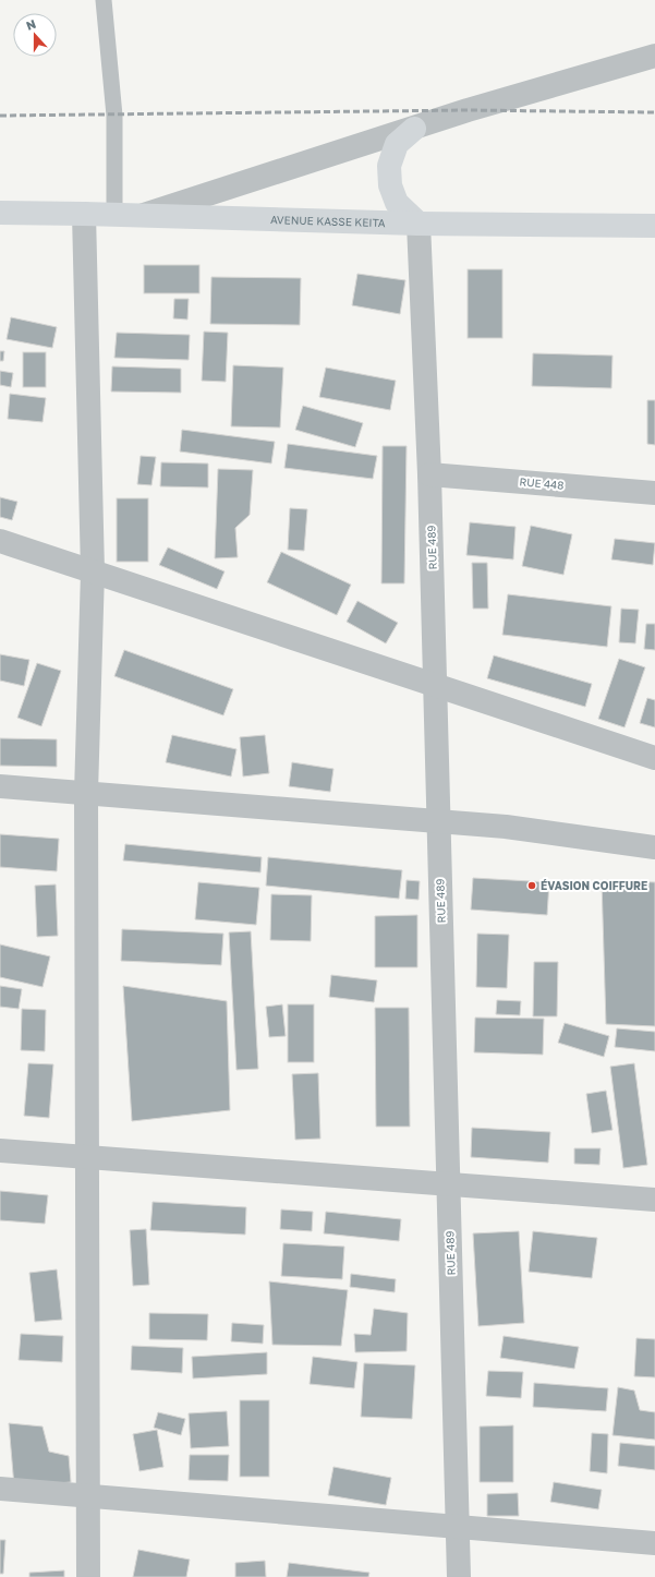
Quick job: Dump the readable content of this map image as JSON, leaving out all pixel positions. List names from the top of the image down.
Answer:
{
  "streets": {
    "main road": ["AVENUE KASSE KEITA"],
    "street": ["RUE 448", "RUE 489"]
  },
  "crossings": [
    ["AVENUE KASSE KEITA", "RUE 489"],
    ["RUE 448", "RUE 489"]
  ],
  "places": ["ÉVASION COIFFURE"],
  "north": "top"
}
